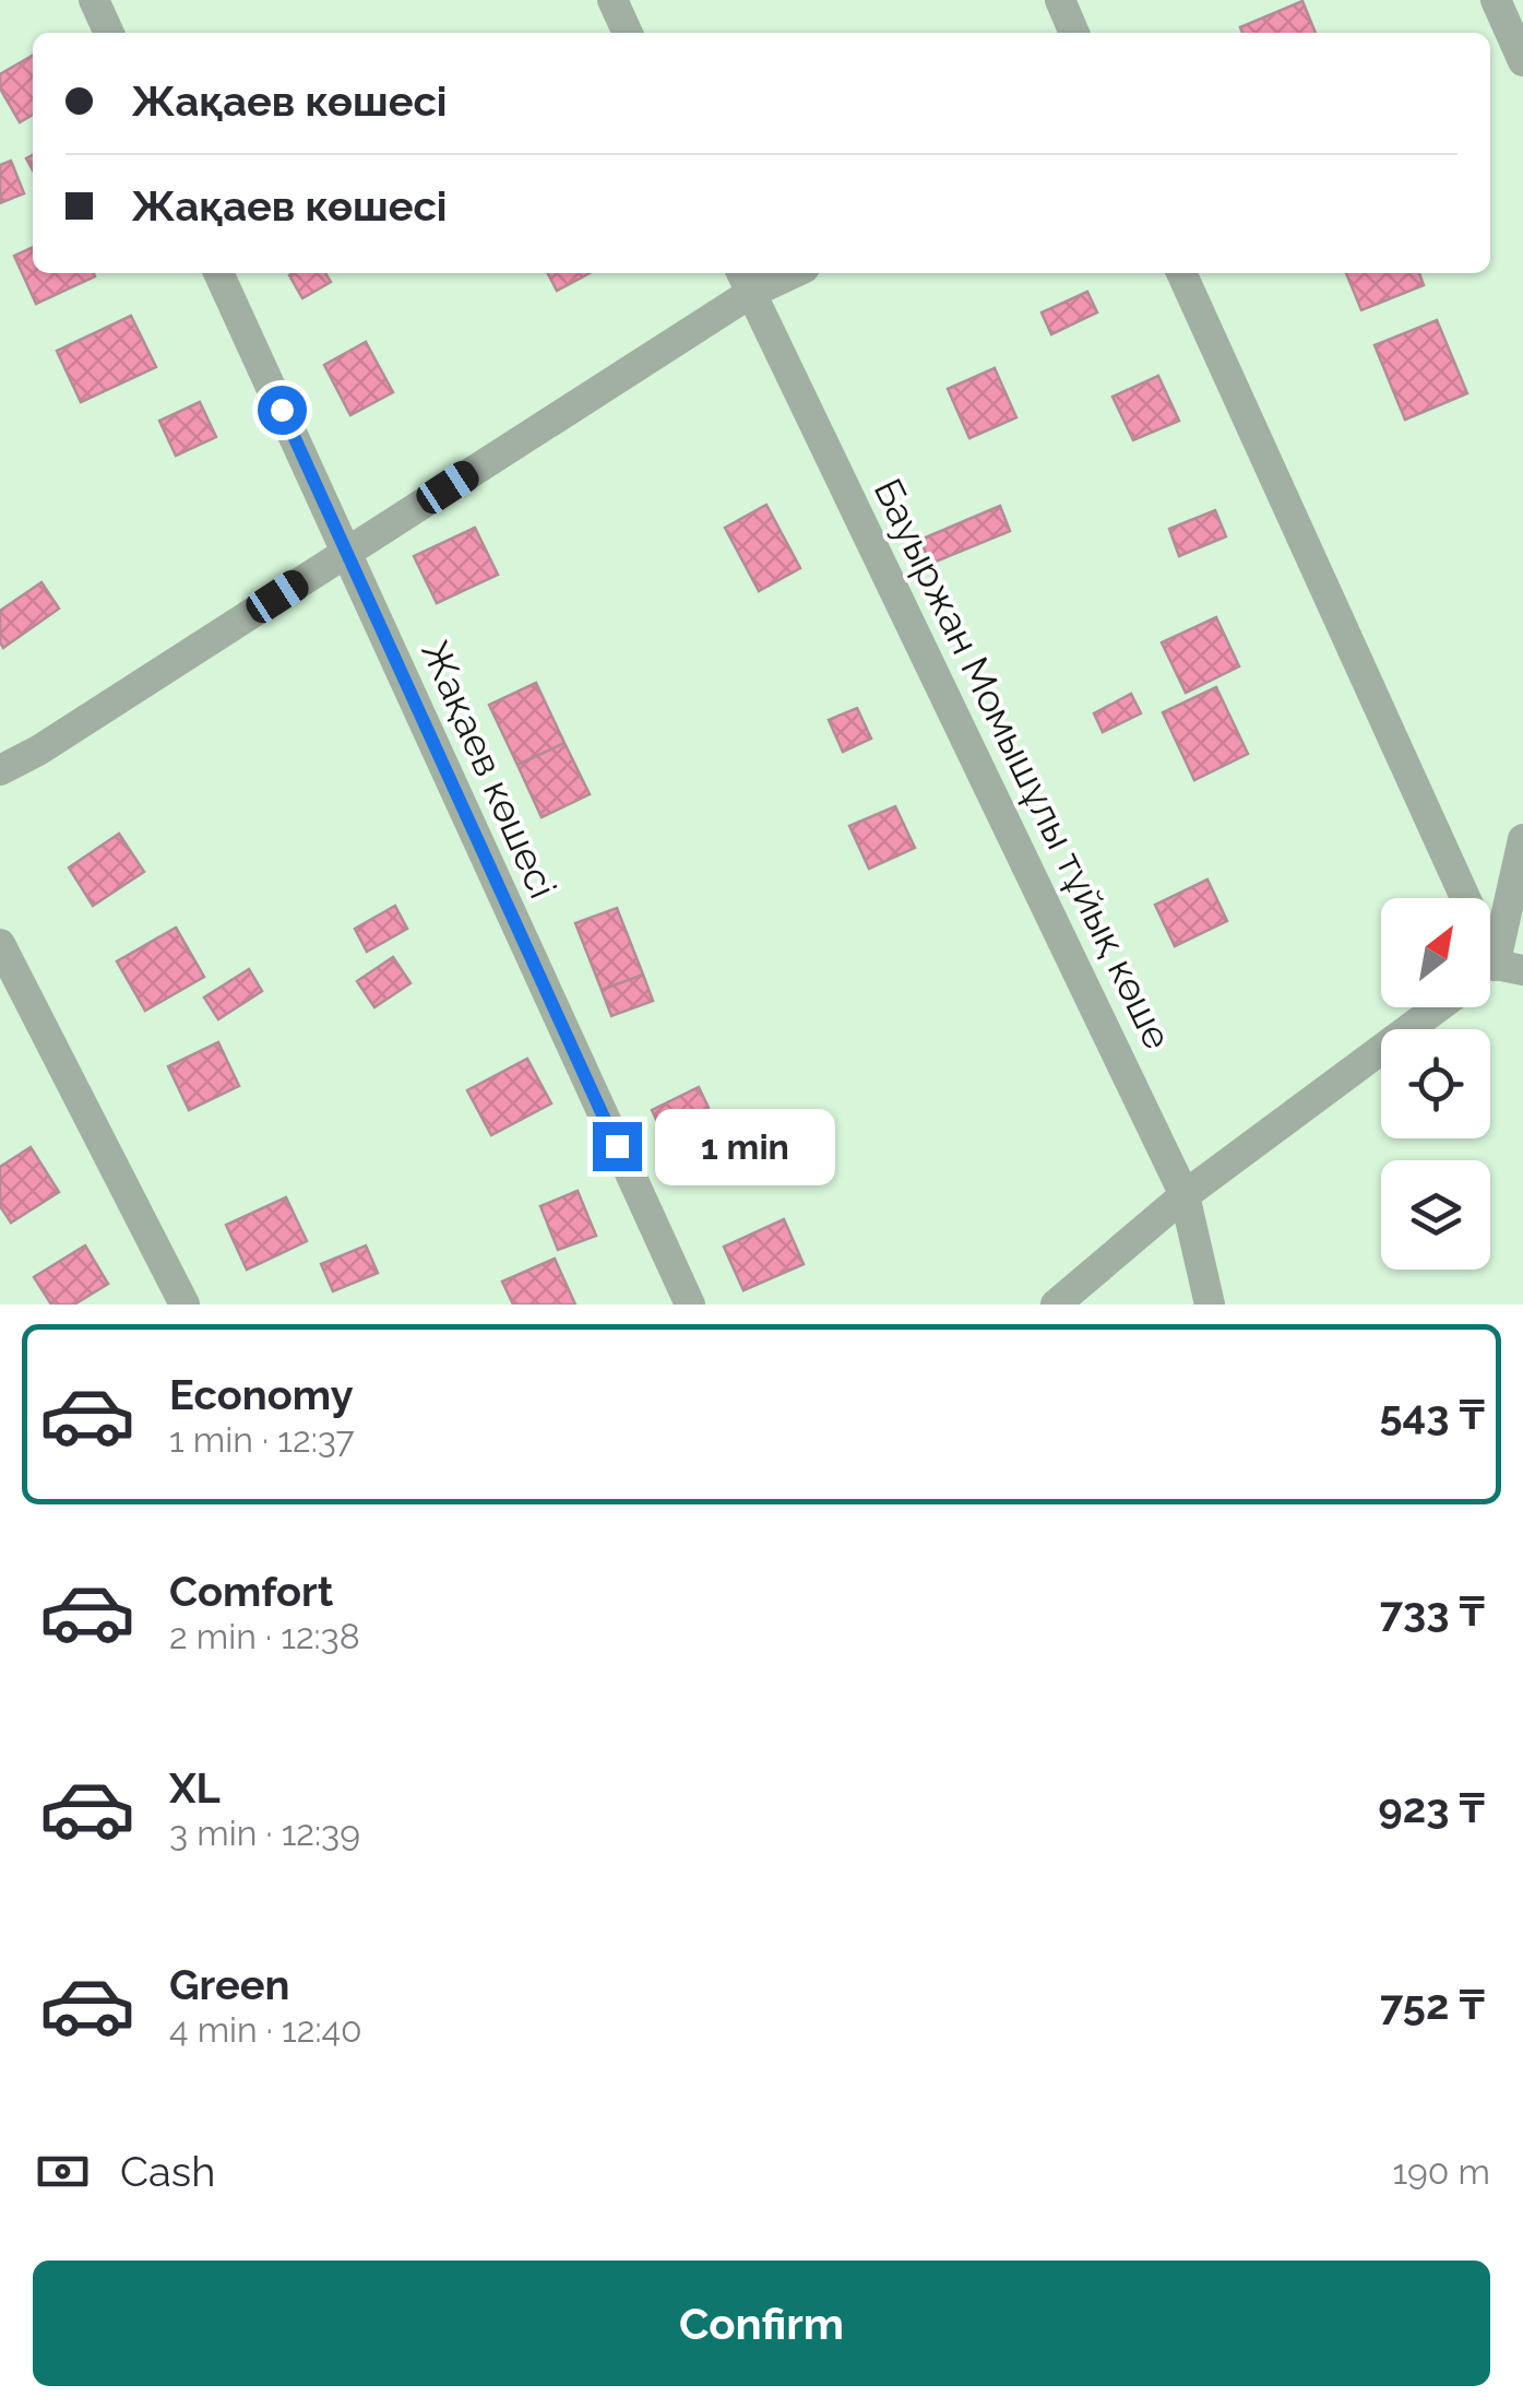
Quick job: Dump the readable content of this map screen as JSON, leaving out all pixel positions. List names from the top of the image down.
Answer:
{
  "streets": {
    "street": ["Бауыржан Момышұлы тұйық көше", "Жақаев көшесі"]
  },
  "north": "top right",
  "page": {
    "banner": ["Жақаев көшесі", "Жақаев көшесі"],
    "bubble": "1 min",
    "list": [
      {
        "name": "Economy",
        "note": "1 min · 12:37",
        "value": "543 ₸"
      },
      {
        "name": "Comfort",
        "note": "2 min · 12:38",
        "value": "733 ₸"
      },
      {
        "name": "XL",
        "note": "3 min · 12:39",
        "value": "923 ₸"
      },
      {
        "name": "Green",
        "note": "4 min · 12:40",
        "value": "752 ₸"
      }
    ],
    "pay": ["Cash", "190 m"],
    "buttons": "Confirm"
  }
}
